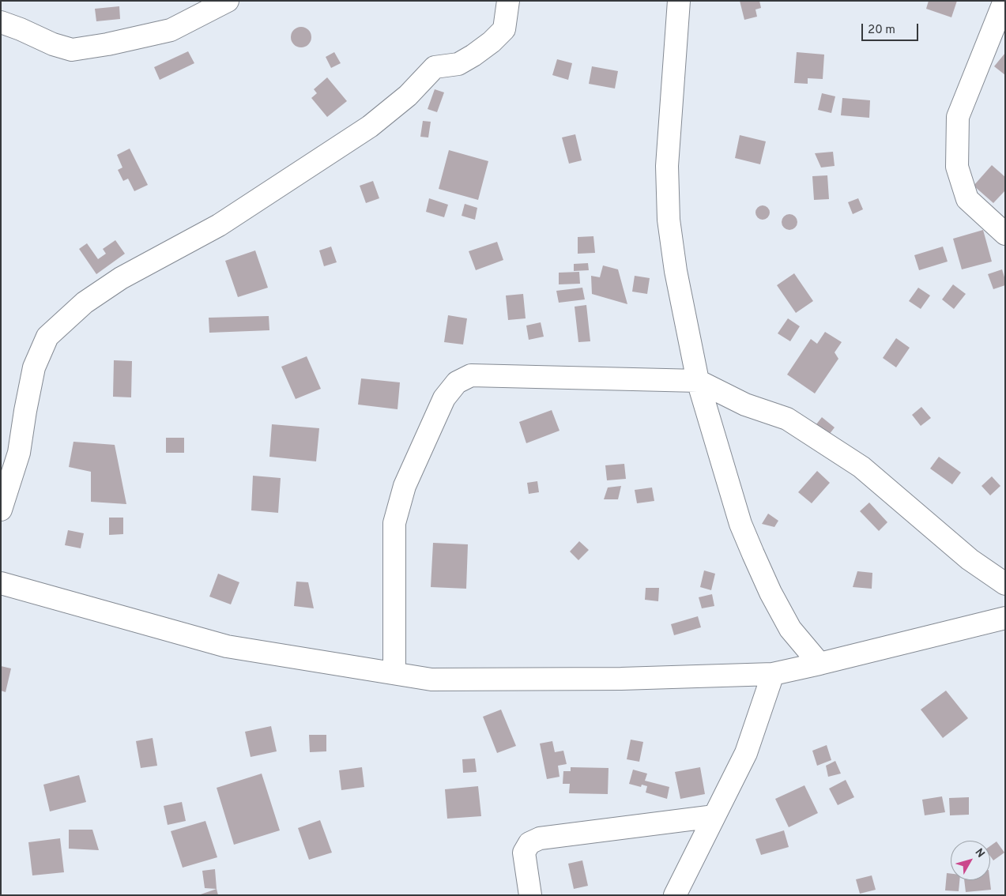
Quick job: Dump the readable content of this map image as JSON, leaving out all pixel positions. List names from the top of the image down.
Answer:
{
  "scale_bar": "20 m",
  "north": "top right"
}
